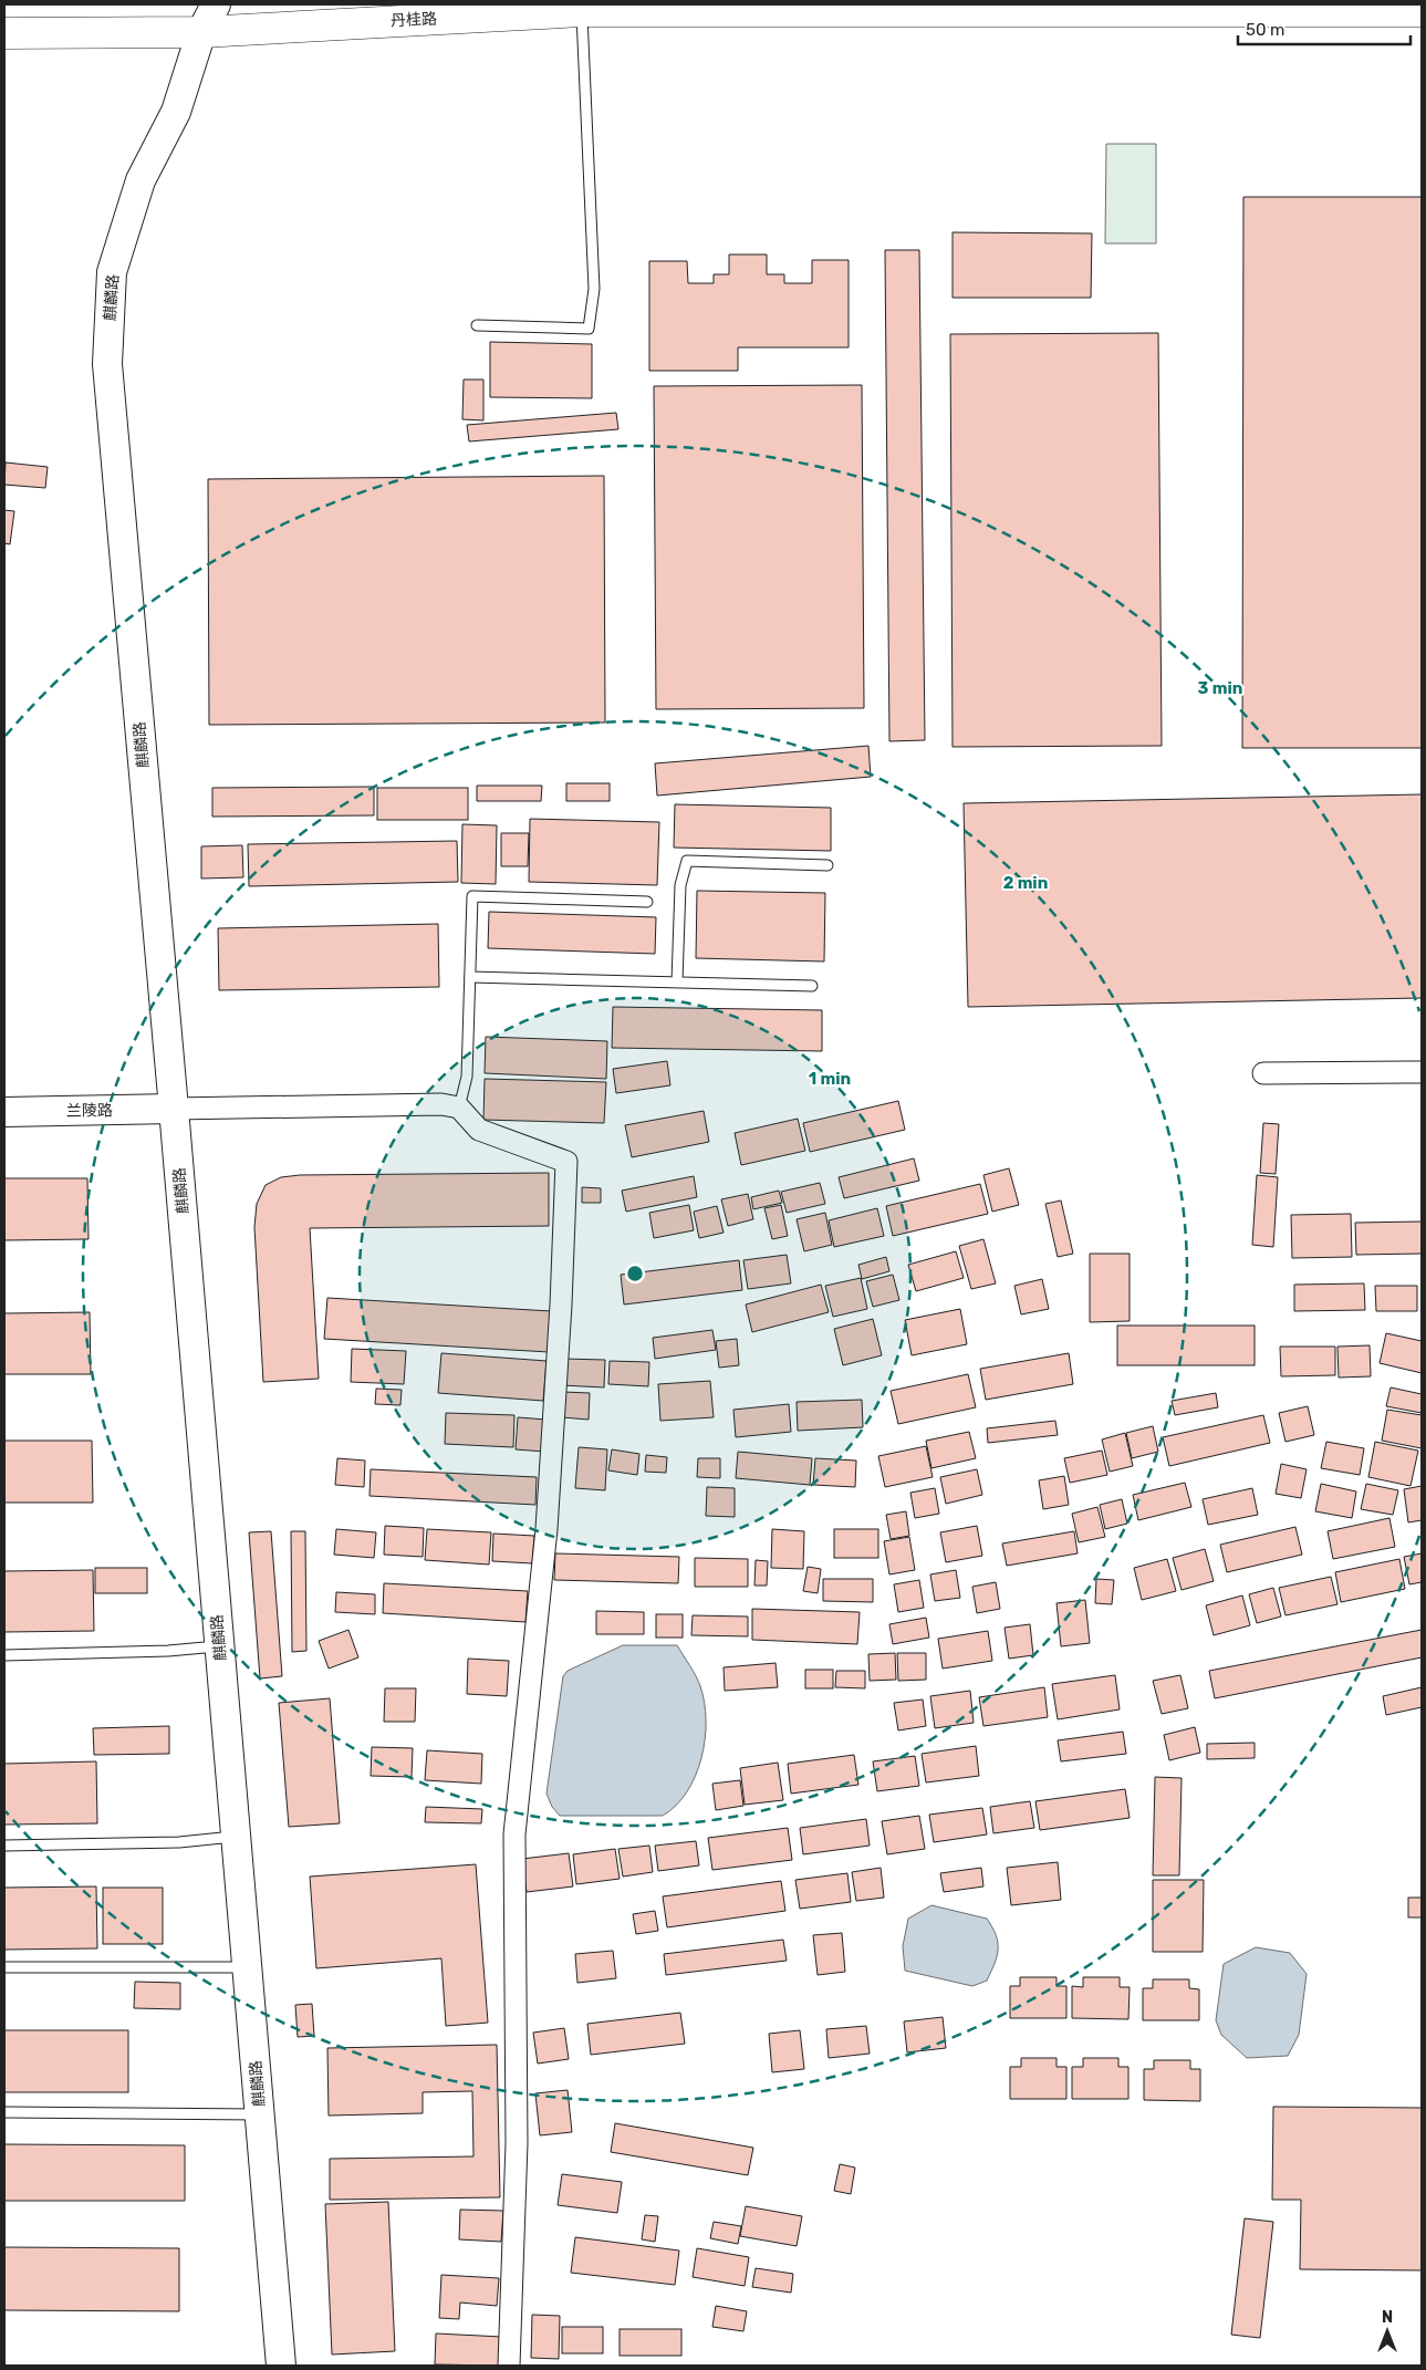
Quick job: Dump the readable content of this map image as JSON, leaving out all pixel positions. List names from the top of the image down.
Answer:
{
  "streets": {
    "main road": ["丹桂路"],
    "street": ["麒麟路", "兰陵路"]
  },
  "crossings": [
    ["丹桂路", "麒麟路"],
    ["麒麟路", "兰陵路"]
  ],
  "scale_bar": "50 m",
  "north": "top",
  "rings": ["3 min", "2 min", "1 min"]
}
